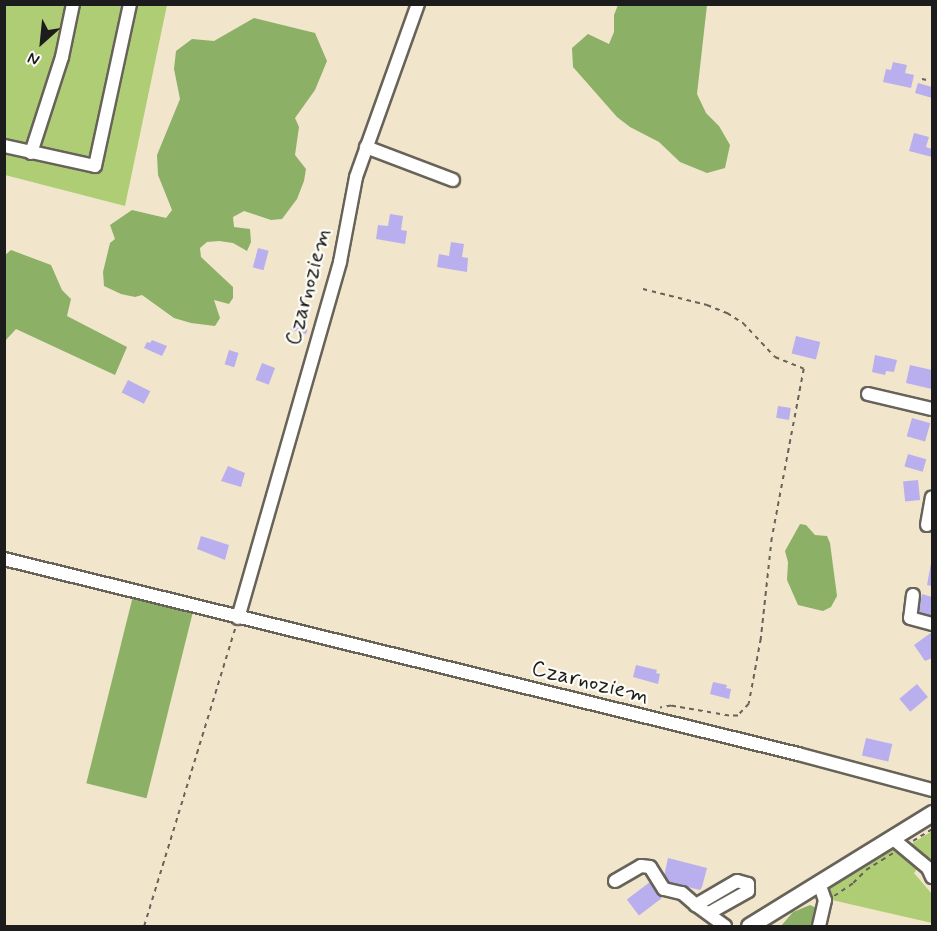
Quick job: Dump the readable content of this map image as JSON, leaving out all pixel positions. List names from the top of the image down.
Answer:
{
  "streets": {
    "street": ["Czarnoziem"]
  },
  "north": "bottom left"
}
